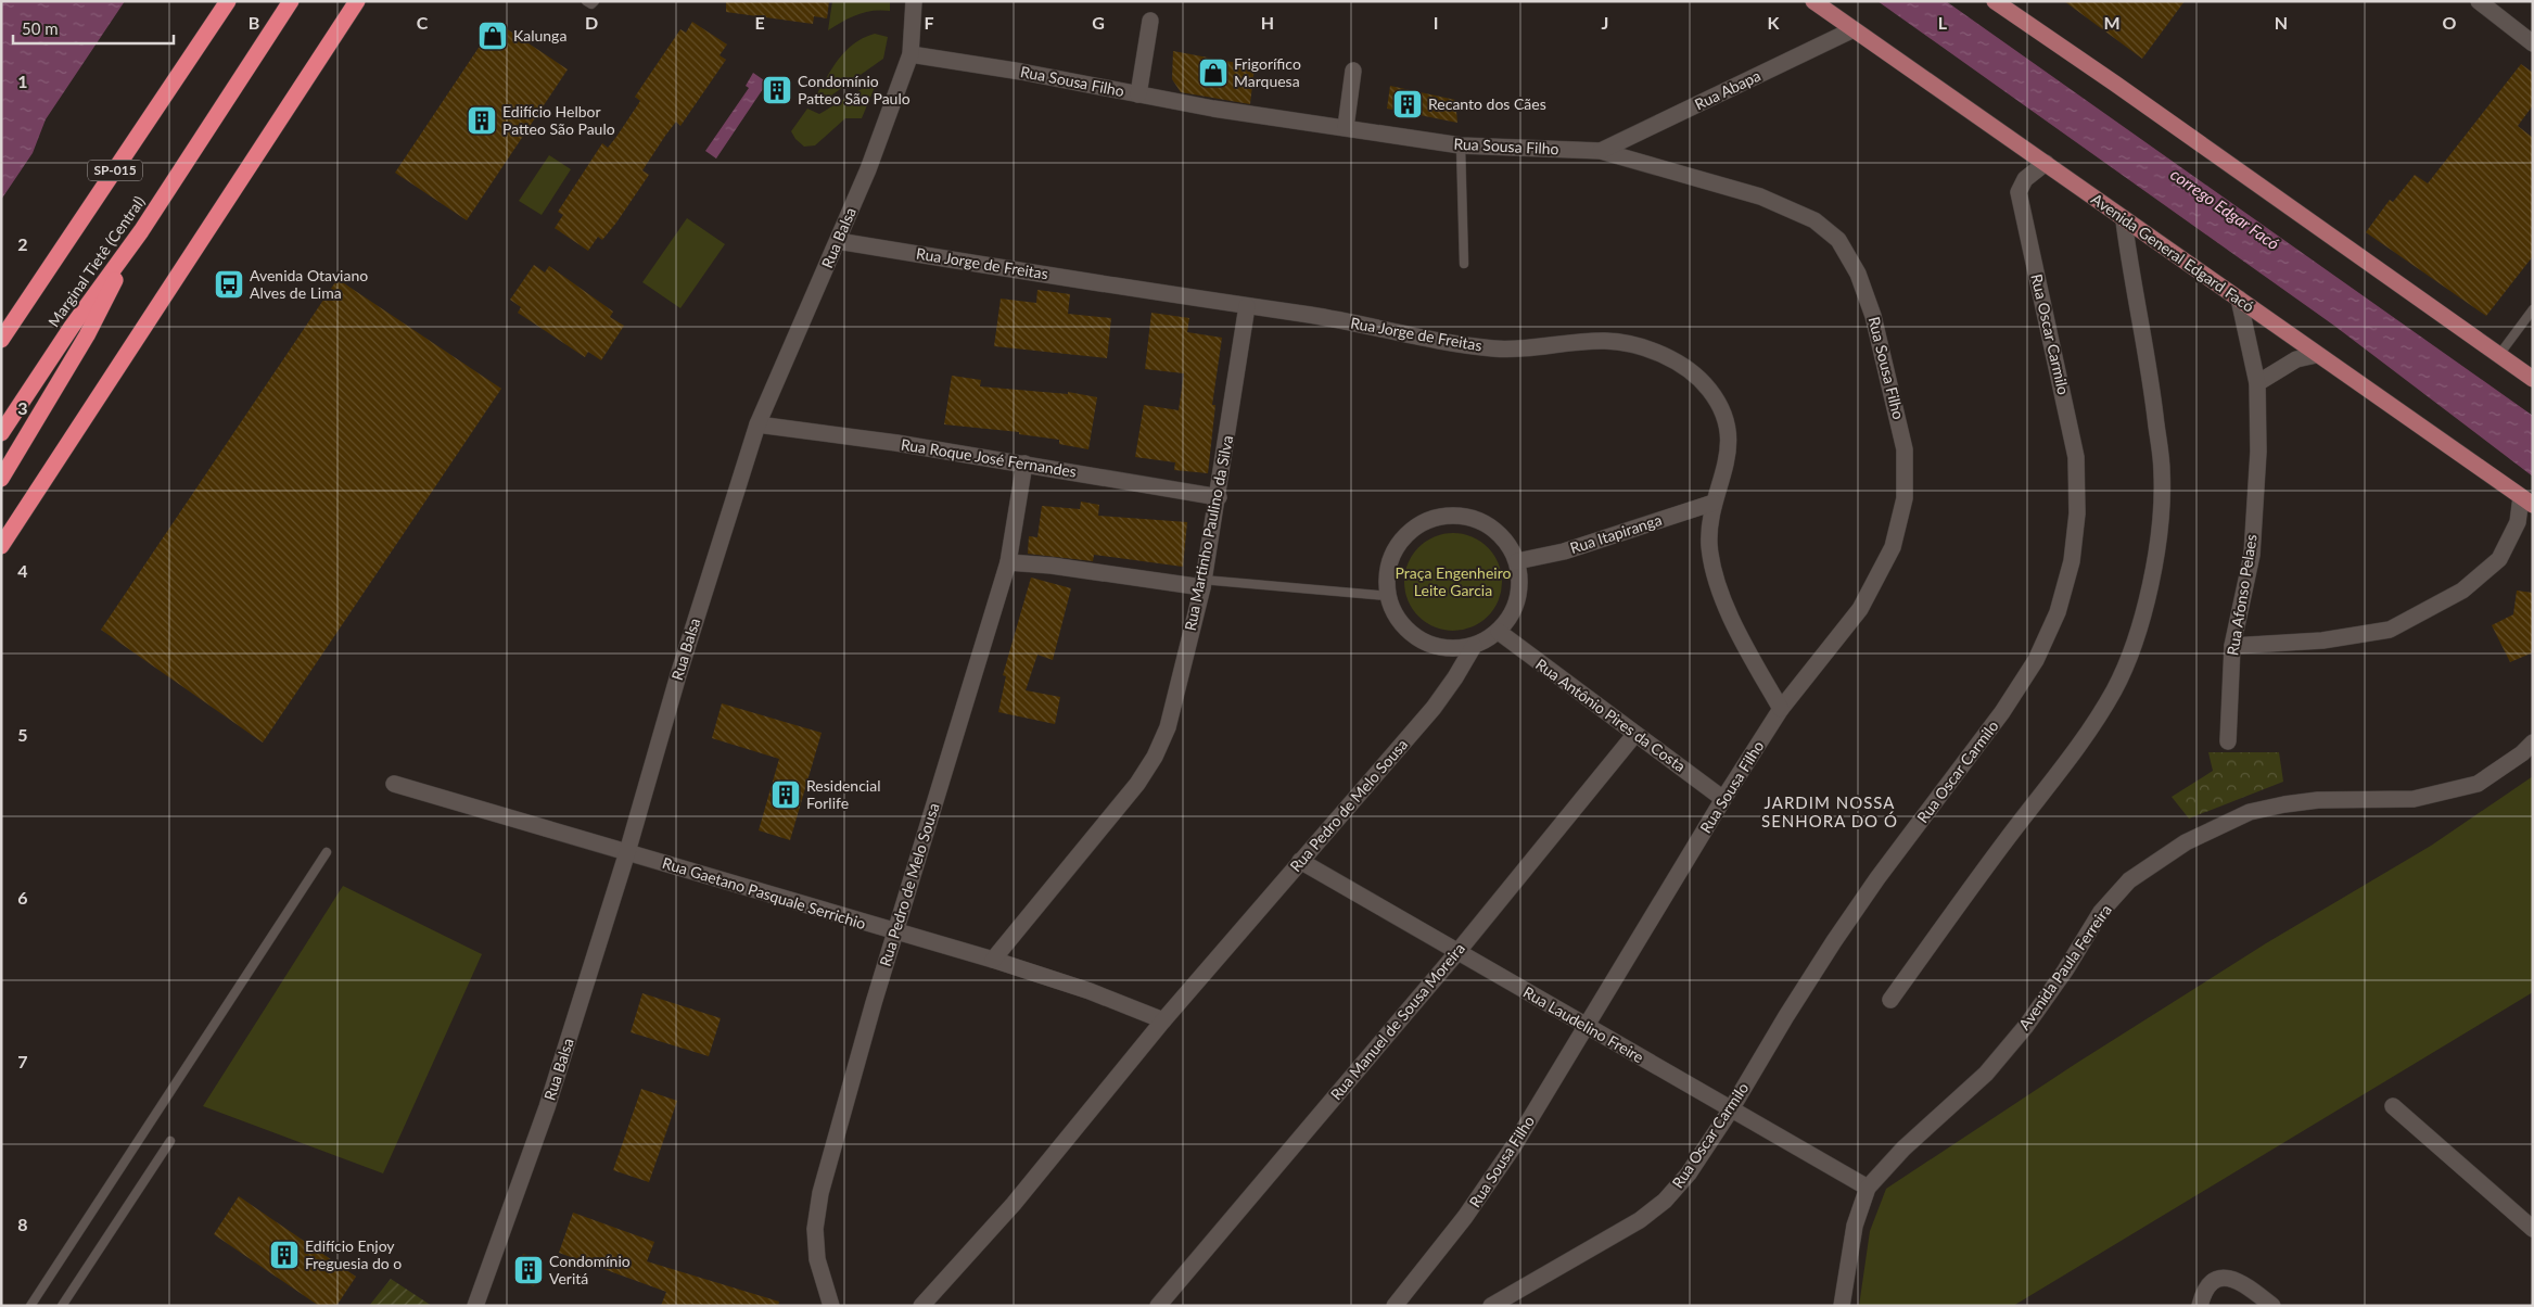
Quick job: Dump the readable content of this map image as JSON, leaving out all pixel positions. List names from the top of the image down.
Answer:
{
  "streets": {
    "highway": ["SP-015", "Marginal Tietê (Central)"],
    "main road": ["Avenida General Edgard Facó"],
    "street": [
      "Rua Sousa Filho",
      "Rua Abapa",
      "Rua Balsa",
      "Rua Jorge de Freitas",
      "Rua Oscar Carmilo",
      "Rua Roque José Fernandes",
      "Rua Martinho Paulino da Silva",
      "Rua Itapiranga",
      "Rua Afonso Pelaes",
      "Rua Antônio Pires da Costa",
      "Rua Pedro de Melo Sousa",
      "Rua Gaetano Pasquale Serrichio",
      "Avenida Paula Ferreira",
      "Rua Manuel de Sousa Moreira",
      "Rua Laudelino Freire"
    ]
  },
  "crossings": [
    ["Rua Sousa Filho", "Rua Abapa"],
    ["Rua Sousa Filho", "Rua Balsa"],
    ["Rua Sousa Filho", "Rua Jorge de Freitas"],
    ["Rua Sousa Filho", "Rua Antônio Pires da Costa"],
    ["Rua Sousa Filho", "Rua Laudelino Freire"],
    ["Rua Abapa", "Avenida General Edgard Facó"],
    ["Rua Balsa", "Rua Jorge de Freitas"],
    ["Rua Balsa", "Rua Roque José Fernandes"],
    ["Rua Balsa", "Rua Gaetano Pasquale Serrichio"],
    ["Avenida General Edgard Facó", "Rua Oscar Carmilo"],
    ["Avenida General Edgard Facó", "Rua Afonso Pelaes"],
    ["Rua Jorge de Freitas", "Rua Martinho Paulino da Silva"],
    ["Rua Jorge de Freitas", "Rua Itapiranga"],
    ["Rua Oscar Carmilo", "Rua Laudelino Freire"],
    ["Rua Roque José Fernandes", "Rua Martinho Paulino da Silva"],
    ["Rua Roque José Fernandes", "Rua Pedro de Melo Sousa"],
    ["Rua Martinho Paulino da Silva", "Rua Gaetano Pasquale Serrichio"],
    ["Rua Itapiranga", "Rua Antônio Pires da Costa"],
    ["Rua Itapiranga", "Rua Pedro de Melo Sousa"],
    ["Rua Antônio Pires da Costa", "Rua Pedro de Melo Sousa"],
    ["Rua Antônio Pires da Costa", "Rua Manuel de Sousa Moreira"],
    ["Rua Pedro de Melo Sousa", "Rua Gaetano Pasquale Serrichio"],
    ["Rua Pedro de Melo Sousa", "Rua Laudelino Freire"],
    ["Avenida Paula Ferreira", "Rua Laudelino Freire"],
    ["Rua Manuel de Sousa Moreira", "Rua Laudelino Freire"]
  ],
  "districts": ["JARDIM NOSSA SENHORA DO Ó"],
  "water": ["corrego Edgar Facó"],
  "parks": ["Praça Engenheiro Leite Garcia"],
  "places": {
    "shop": ["Kalunga", "Frigorífico Marquesa"],
    "building": [
      "Condomínio Patteo São Paulo",
      "Recanto dos Cães",
      "Edifício Helbor Patteo São Paulo",
      "Residencial Forlife",
      "Edifício Enjoy Freguesia do o",
      "Condomínio Veritá"
    ],
    "bus stop": ["Avenida Otaviano Alves de Lima"]
  },
  "scale_bar": "50 m",
  "grid": {
    "columns": [
      "B",
      "C",
      "D",
      "E",
      "F",
      "G",
      "H",
      "I",
      "J",
      "K",
      "L",
      "M",
      "N",
      "O"
    ],
    "rows": [
      "1",
      "2",
      "3",
      "4",
      "5",
      "6",
      "7",
      "8"
    ]
  }
}
